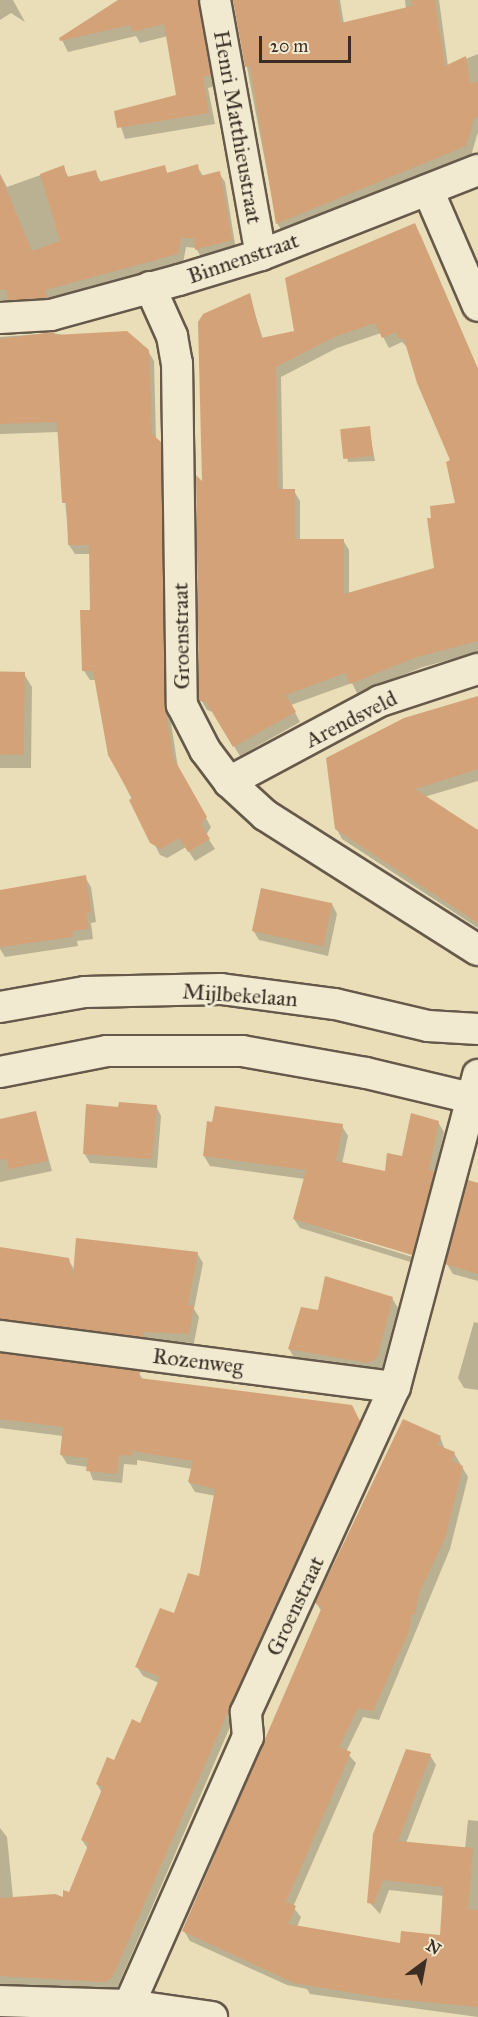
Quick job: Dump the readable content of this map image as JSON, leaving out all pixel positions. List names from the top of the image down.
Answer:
{
  "streets": {
    "street": [
      "Henri Matthieustraat",
      "Binnenstraat",
      "Groenstraat",
      "Arendsveld",
      "Mijlbekelaan",
      "Rozenweg"
    ]
  },
  "crossings": [
    ["Henri Matthieustraat", "Binnenstraat"],
    ["Binnenstraat", "Groenstraat"],
    ["Groenstraat", "Arendsveld"],
    ["Groenstraat", "Rozenweg"]
  ],
  "scale_bar": "20 m",
  "north": "top right"
}
